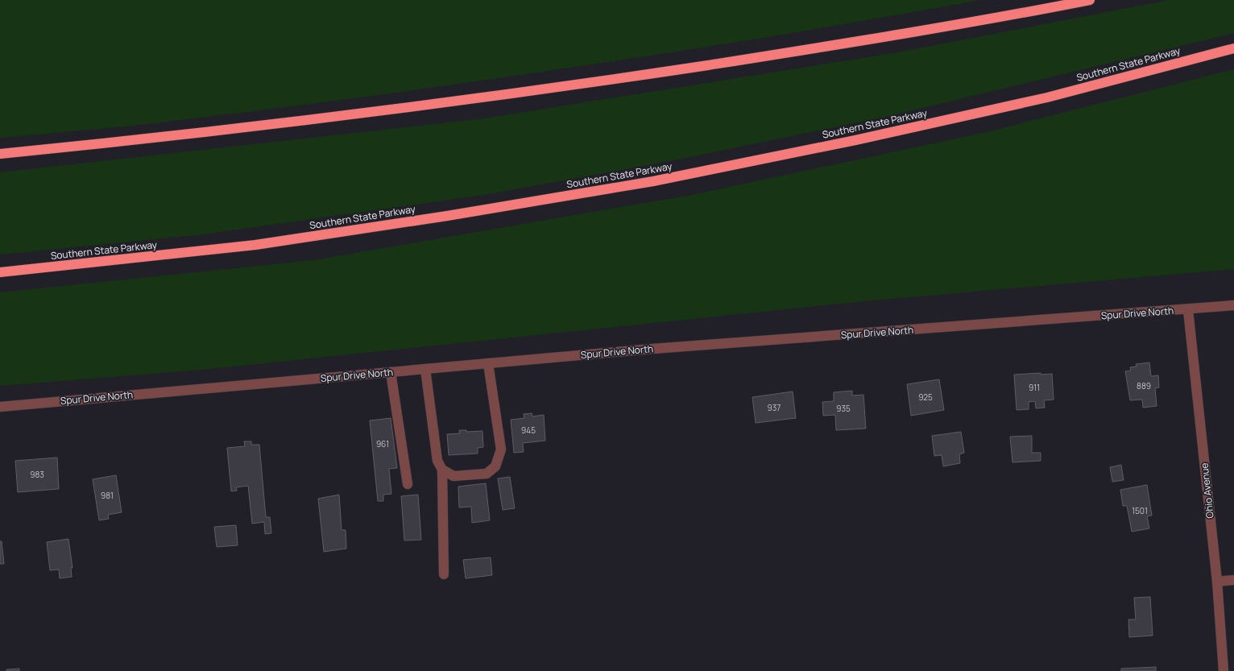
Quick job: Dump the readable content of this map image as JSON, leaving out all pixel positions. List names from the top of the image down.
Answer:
{
  "streets": {
    "highway": ["Southern State Parkway"],
    "street": ["Spur Drive North", "Ohio Avenue"]
  },
  "crossings": [
    ["Spur Drive North", "Ohio Avenue"]
  ],
  "house_numbers": [
    "889",
    "911",
    "925",
    "937",
    "935",
    "945",
    "961",
    "983",
    "981",
    "1501"
  ]
}
